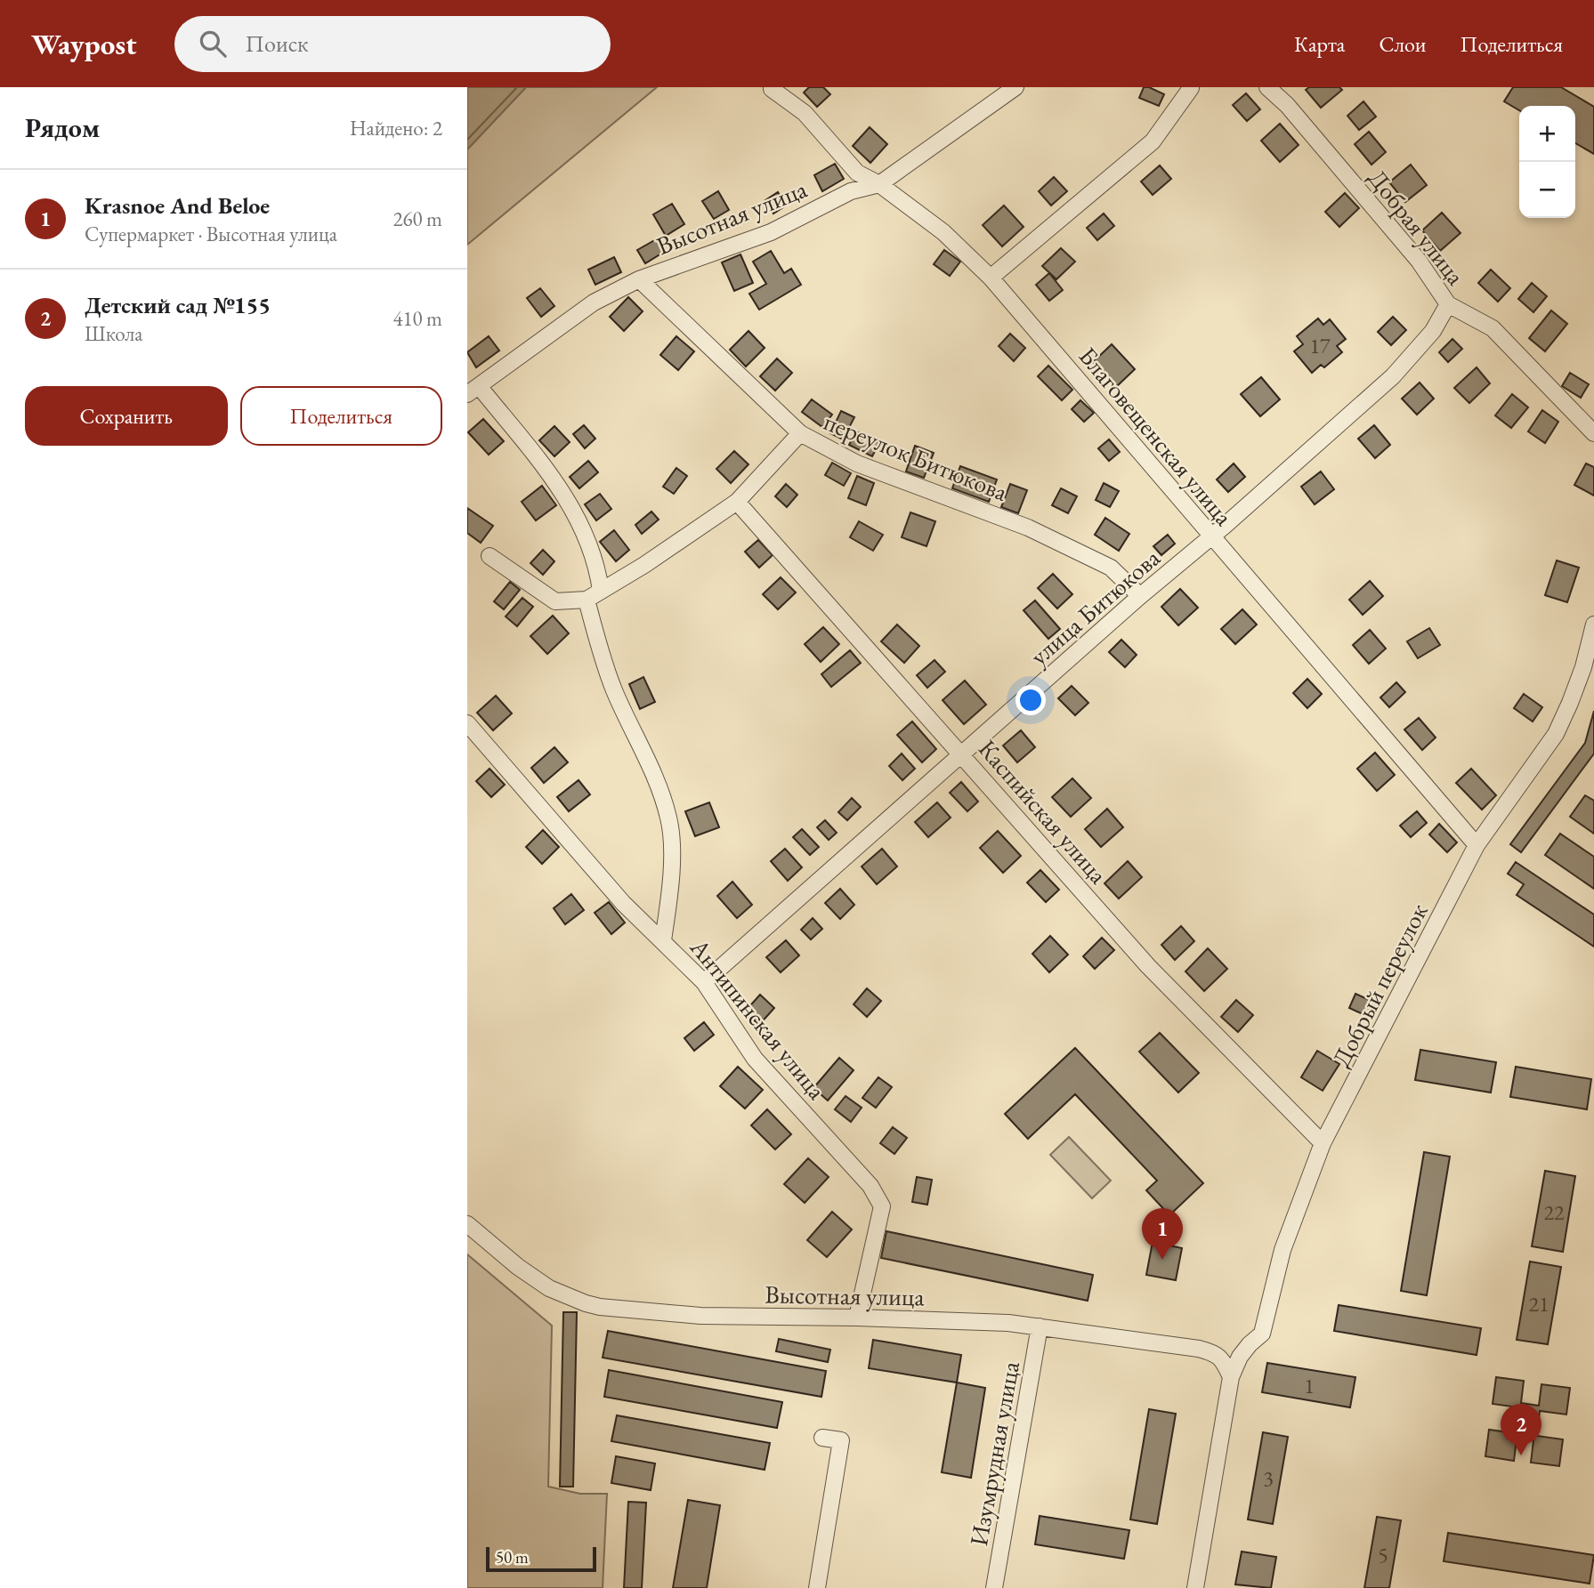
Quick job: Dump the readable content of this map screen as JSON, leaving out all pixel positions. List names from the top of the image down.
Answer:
{
  "streets": {
    "street": [
      "Высотная улица",
      "Добрая улица",
      "Благовещенская улица",
      "переулок Битюкова",
      "улица Битюкова",
      "Каспийская улица",
      "Добрый переулок",
      "Антипинская улица",
      "Изумрудная улица"
    ]
  },
  "crossings": [
    ["Высотная улица", "Благовещенская улица"],
    ["Высотная улица", "переулок Битюкова"],
    ["Высотная улица", "Добрый переулок"],
    ["Высотная улица", "Антипинская улица"],
    ["Высотная улица", "Изумрудная улица"],
    ["Добрая улица", "улица Битюкова"],
    ["Благовещенская улица", "улица Битюкова"],
    ["Благовещенская улица", "Добрый переулок"],
    ["переулок Битюкова", "улица Битюкова"],
    ["улица Битюкова", "Каспийская улица"],
    ["улица Битюкова", "Антипинская улица"],
    ["Каспийская улица", "Добрый переулок"]
  ],
  "house_numbers": [
    "17",
    "22",
    "21",
    "1",
    "3",
    "5"
  ],
  "scale_bar": "50 m",
  "page": {
    "header": "Waypost",
    "search": "Поиск",
    "nav": ["Карта", "Слои", "Поделиться"],
    "heading": ["Рядом", "Найдено: 2"],
    "map_buttons": ["+", "−"],
    "list": [
      {
        "mark": "1",
        "name": "Krasnoe And Beloe",
        "note": "Супермаркет · Высотная улица",
        "value": "260 m"
      },
      {
        "mark": "2",
        "name": "Детский сад №155",
        "note": "Школа",
        "value": "410 m"
      }
    ],
    "buttons": ["Сохранить", "Поделиться"],
    "pins": ["1", "2"],
    "scale": "50 m"
  }
}
